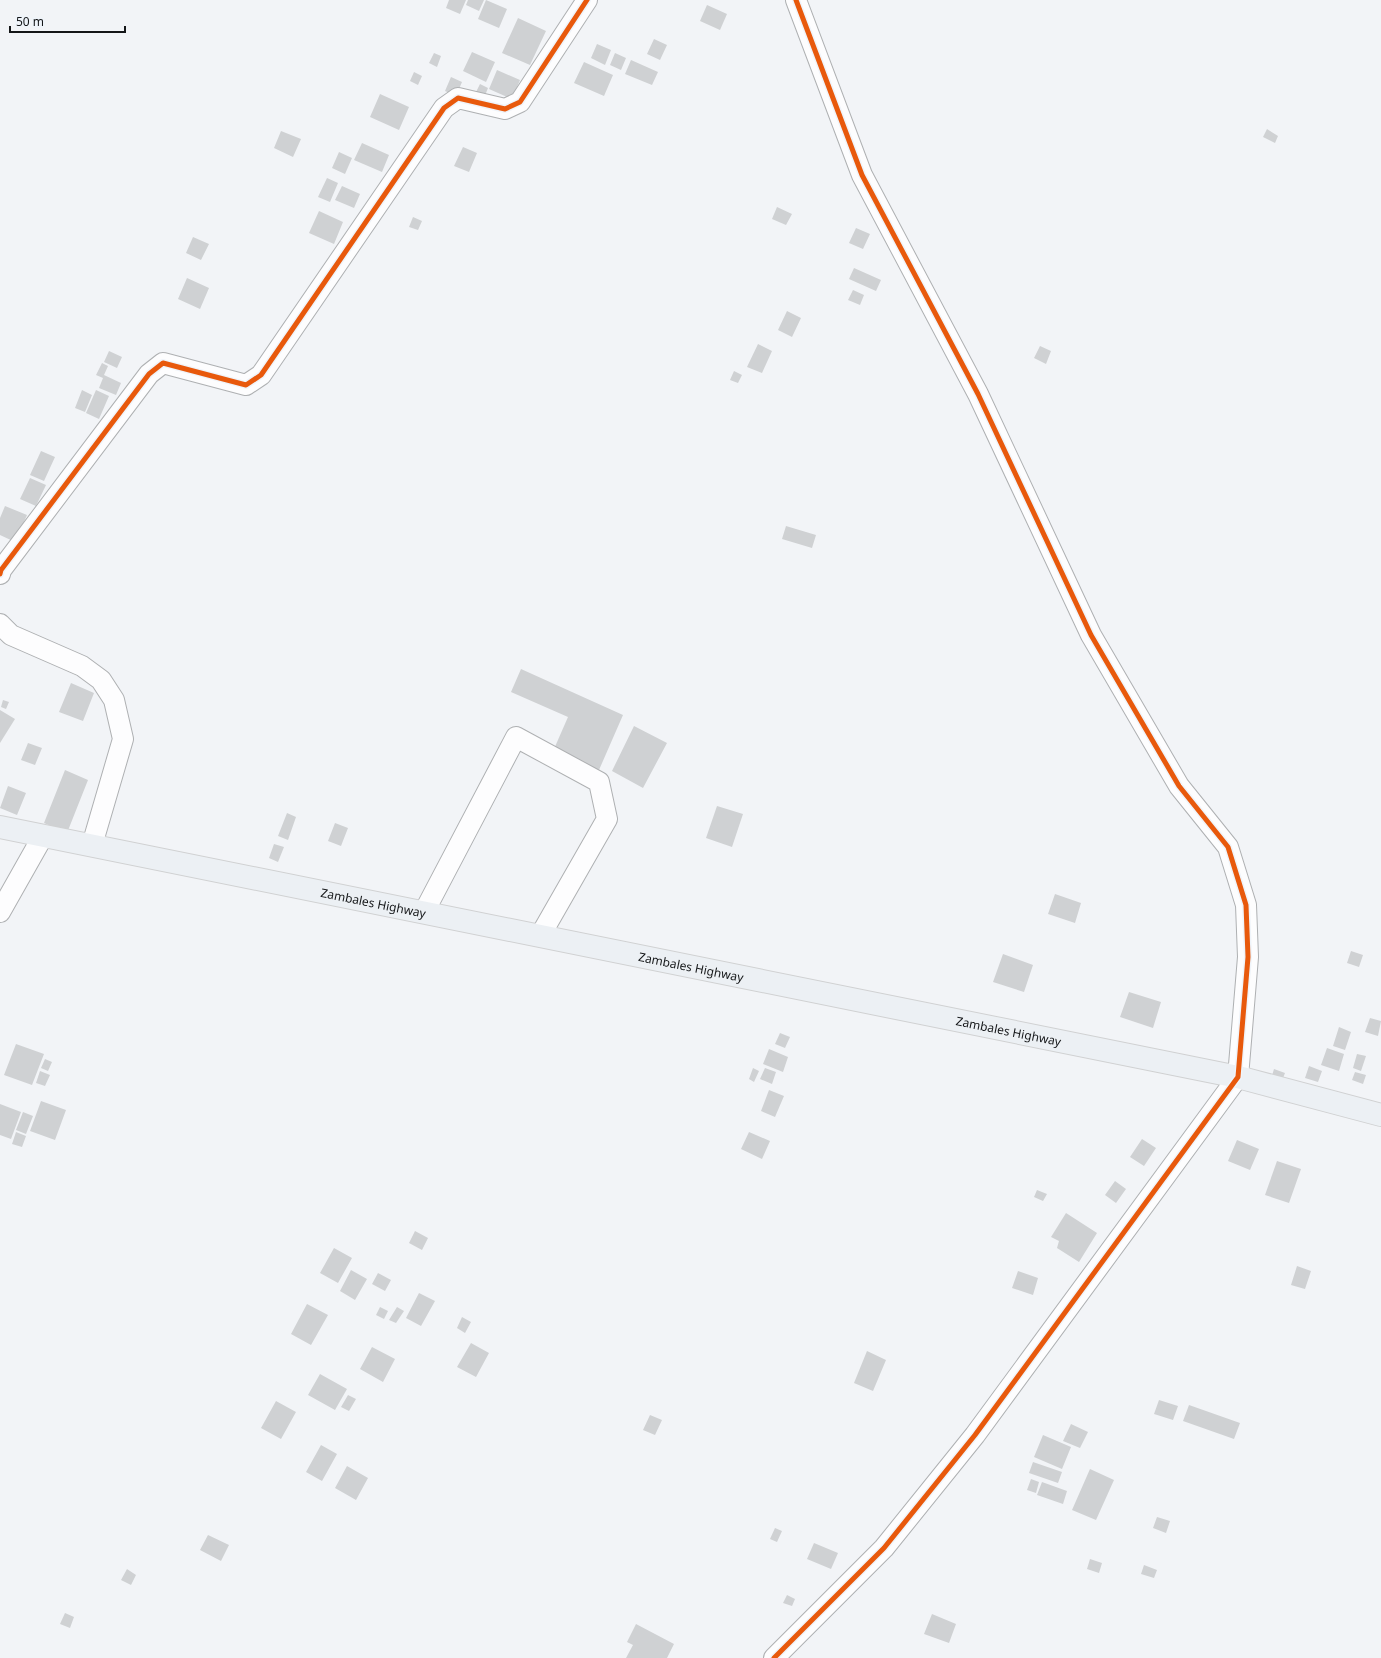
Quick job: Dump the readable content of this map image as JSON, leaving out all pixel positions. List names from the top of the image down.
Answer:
{
  "streets": {
    "main road": ["Zambales Highway"]
  },
  "scale_bar": "50 m"
}
